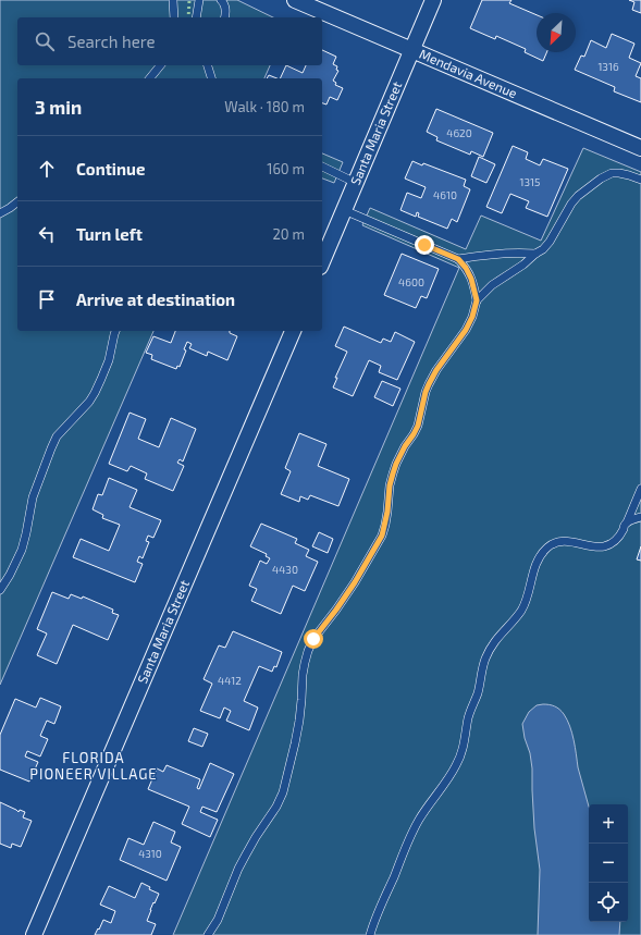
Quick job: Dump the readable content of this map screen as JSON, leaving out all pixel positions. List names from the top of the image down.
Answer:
{
  "streets": {
    "street": ["Mendavia Avenue", "Santa Maria Street"]
  },
  "crossings": [
    ["Mendavia Avenue", "Santa Maria Street"]
  ],
  "districts": ["FLORIDA PIONEER VILLAGE"],
  "house_numbers": [
    "1316",
    "4620",
    "1315",
    "4610",
    "4600",
    "4430",
    "4412",
    "4310"
  ],
  "north": "bottom left",
  "page": {
    "search": "Search here",
    "heading": ["3 min", "Walk · 180 m"],
    "list": [
      ["Continue", "160 m"],
      ["Turn left", "20 m"],
      "Arrive at destination"
    ],
    "map_buttons": ["+", "−"]
  }
}
